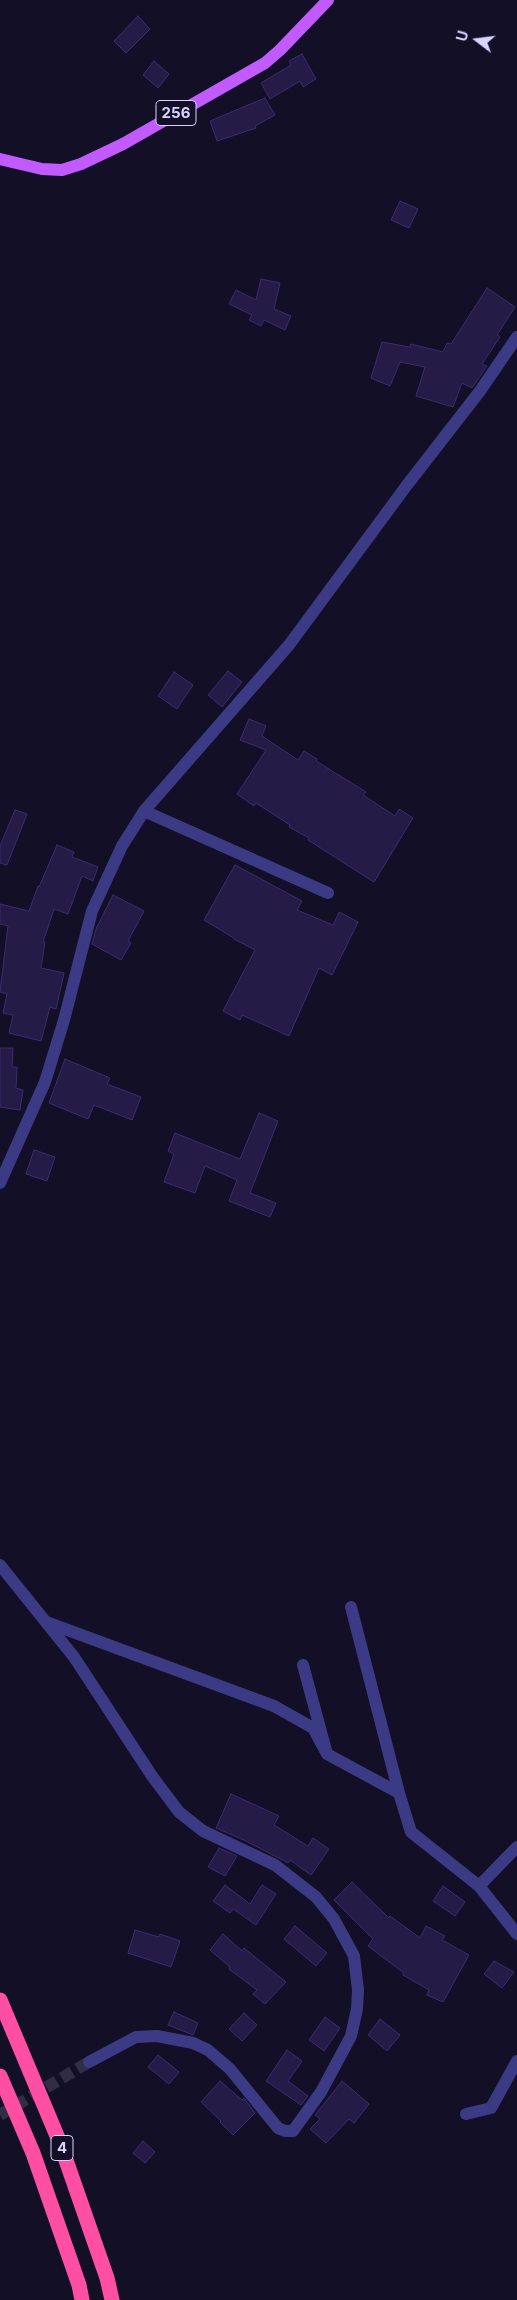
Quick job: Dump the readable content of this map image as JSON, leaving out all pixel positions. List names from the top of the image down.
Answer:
{
  "streets": {
    "highway": ["4"],
    "main road": ["256"]
  },
  "north": "left"
}
